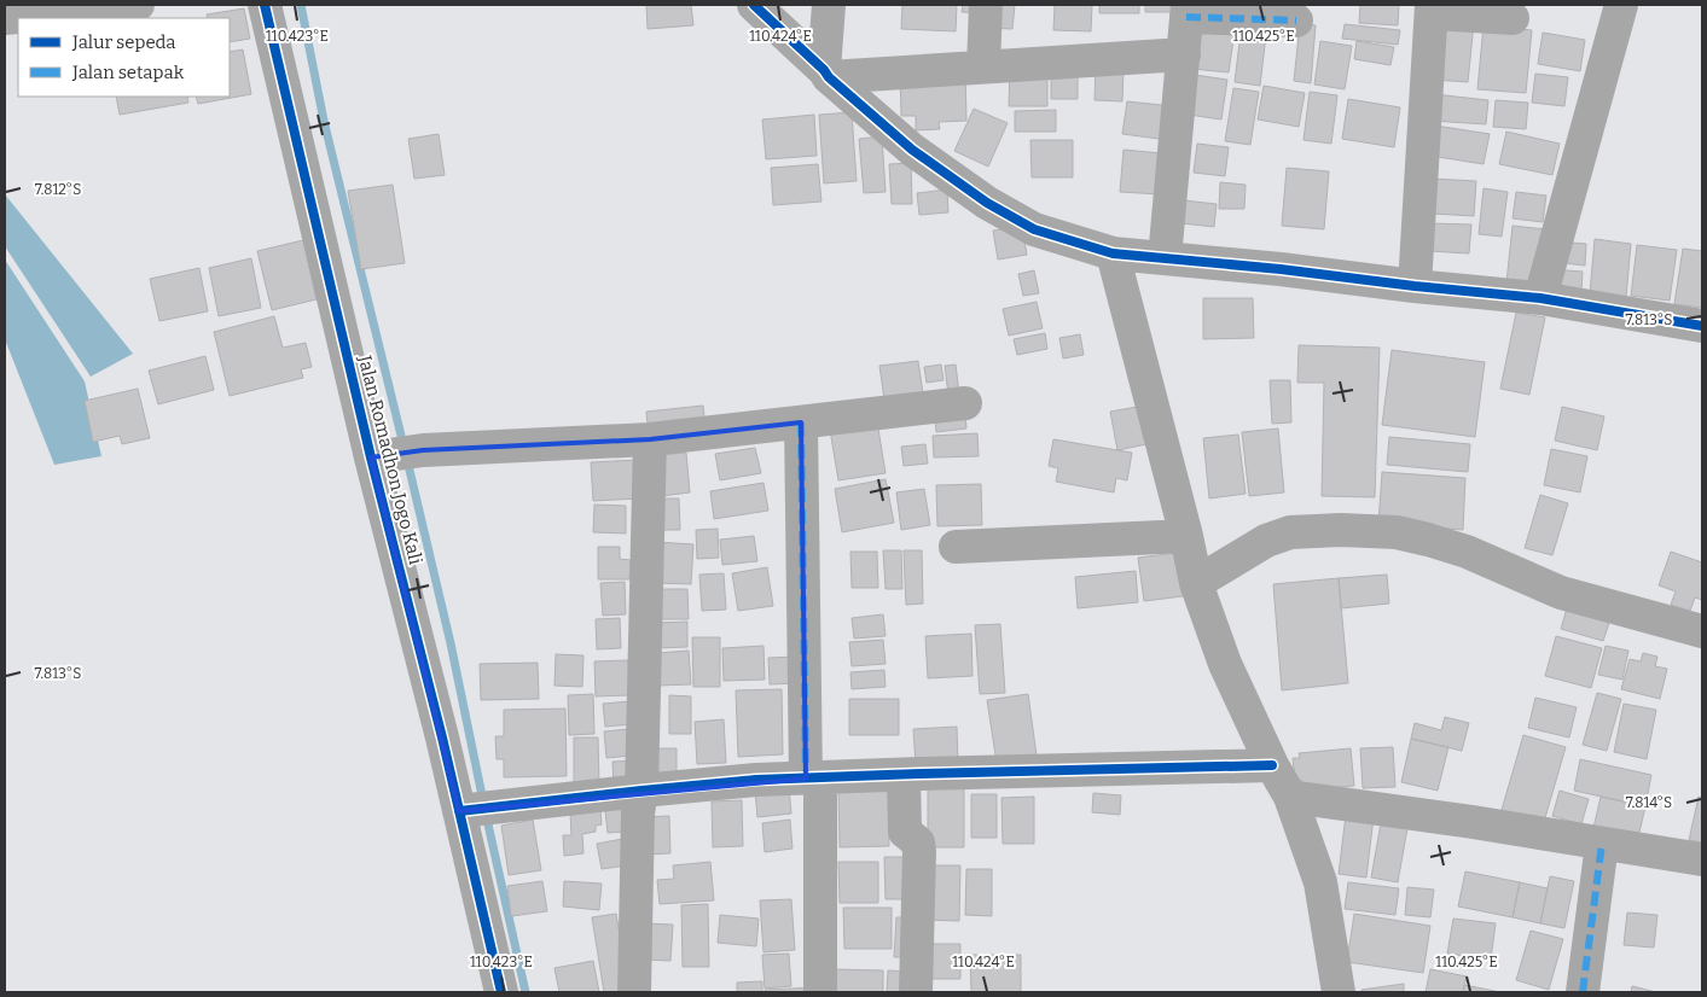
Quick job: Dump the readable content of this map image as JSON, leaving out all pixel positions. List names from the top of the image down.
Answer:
{
  "streets": {
    "street": ["Jalan Romadhon Jogo Kali"]
  },
  "legend": ["Jalur sepeda", "Jalan setapak"],
  "coordinates": [
    "110.423°E",
    "110.424°E",
    "110.425°E",
    "7.812°S",
    "7.813°S",
    "7.814°S"
  ]
}
